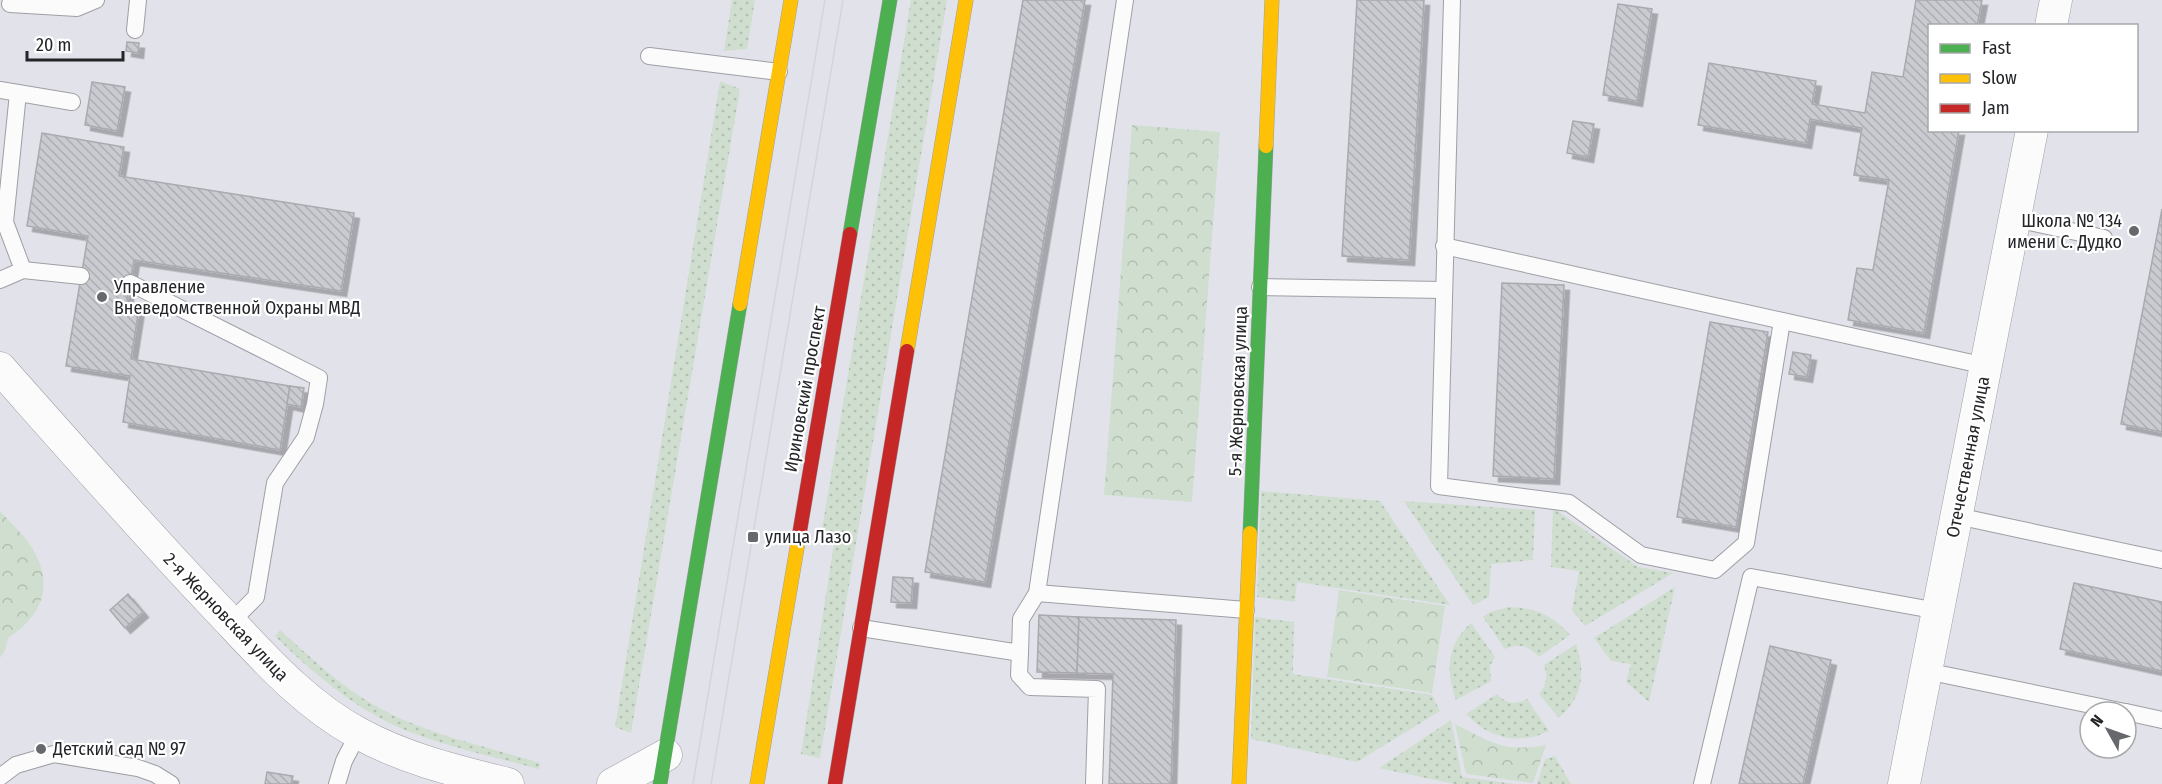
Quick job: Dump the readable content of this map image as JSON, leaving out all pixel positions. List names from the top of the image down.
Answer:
{
  "streets": {
    "street": [
      "Ириновский проспект",
      "5-я Жерновская улица",
      "Отечественная улица",
      "2-я Жерновская улица"
    ]
  },
  "places": {
    "other": ["Школа № 134 имени С. Дудко", "Управление Вневедомственной Охраны МВД", "Детский сад № 97"],
    "transit": ["улица Лазо"]
  },
  "legend": ["Fast", "Slow", "Jam"],
  "scale_bar": "20 m",
  "north": "top left"
}
